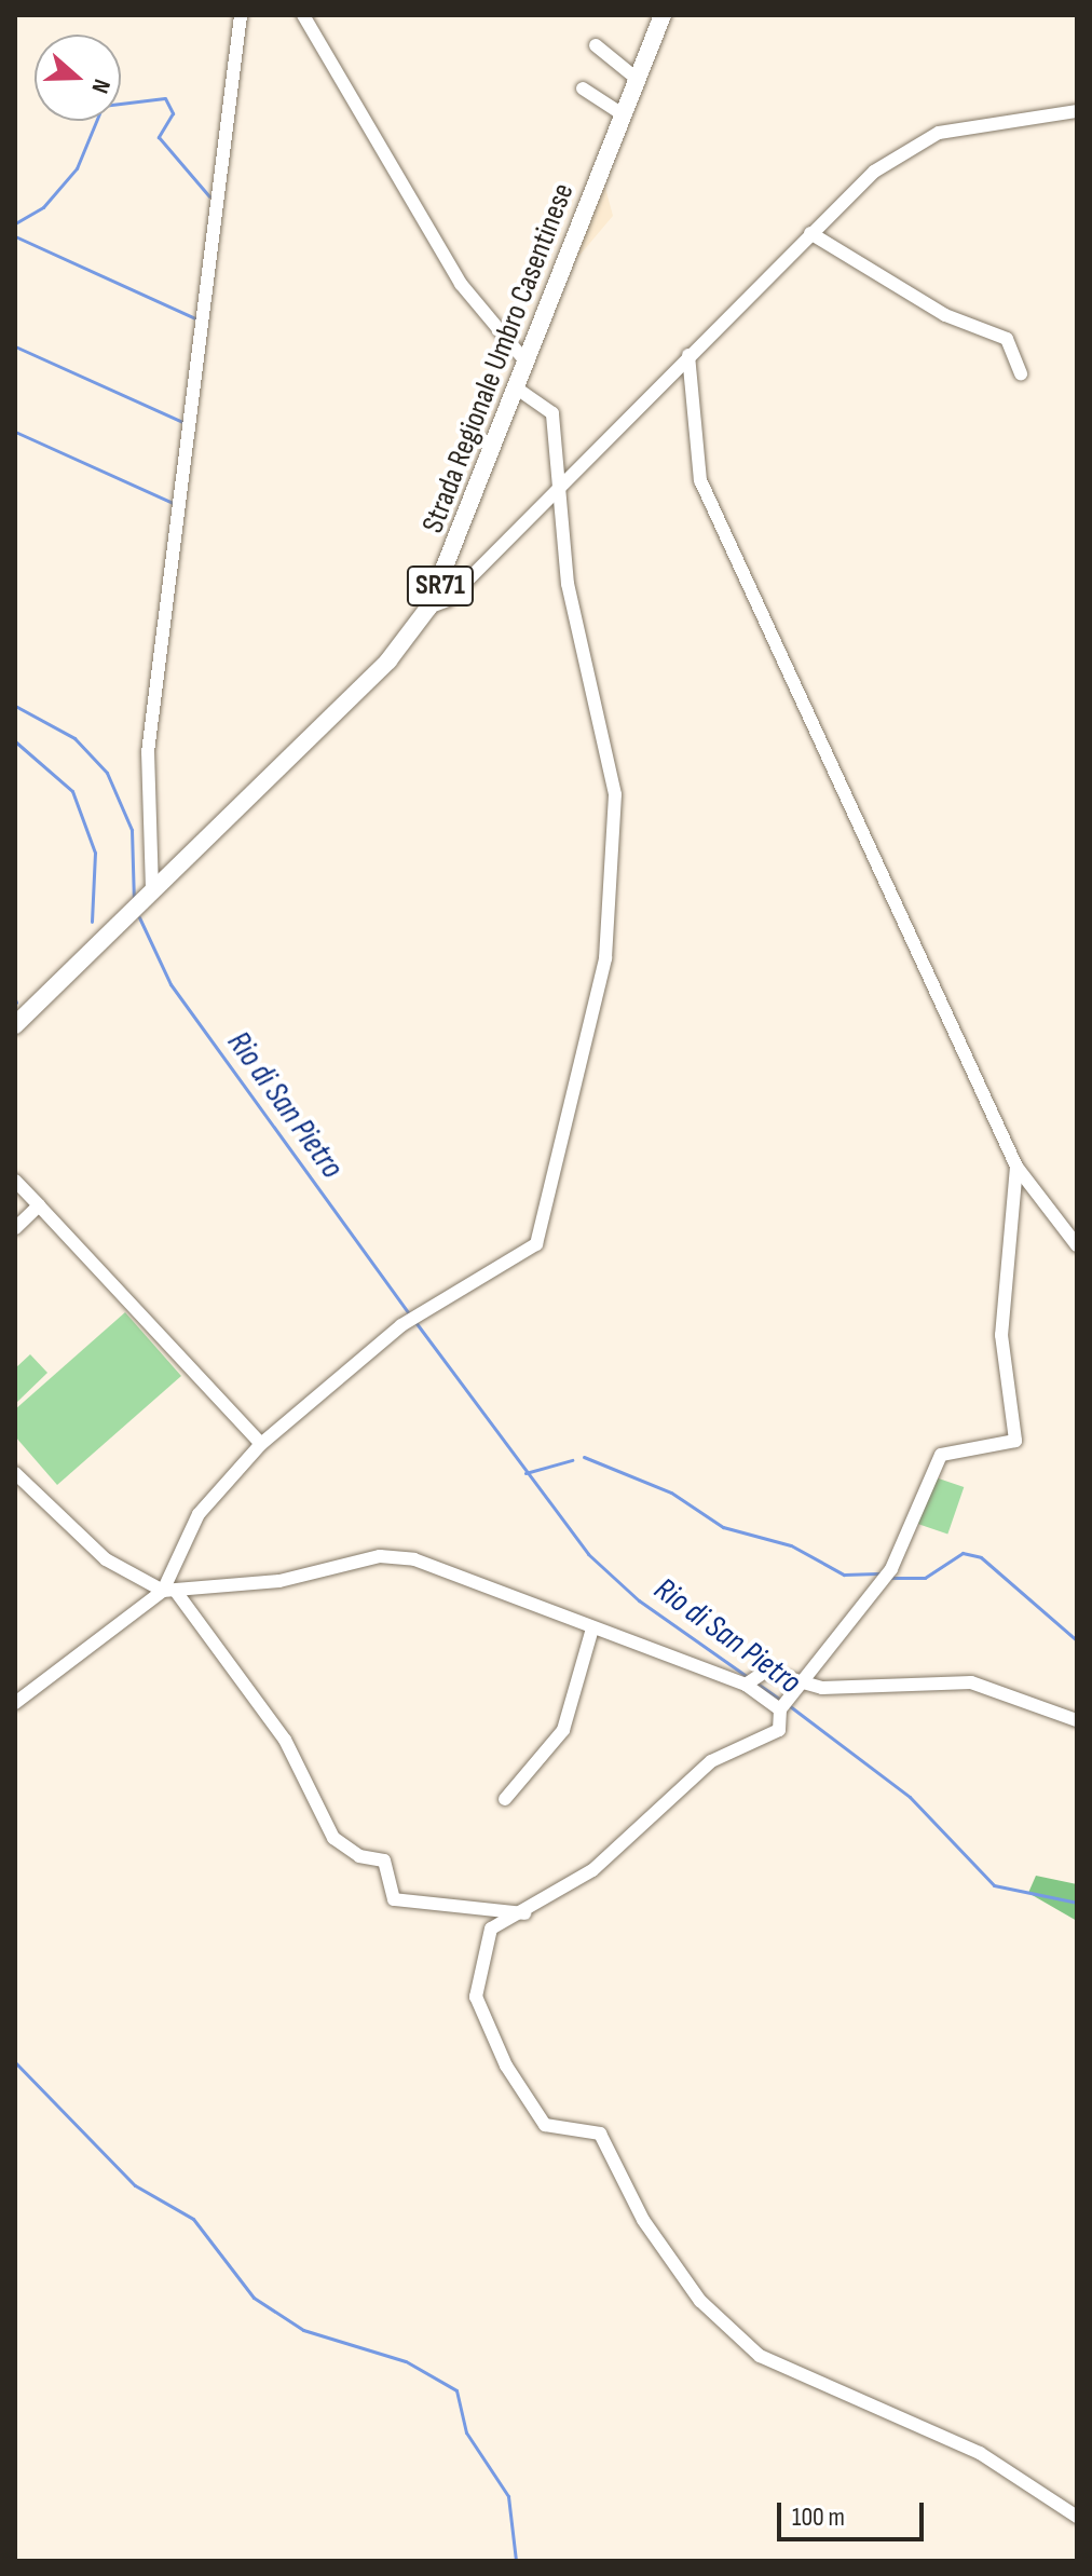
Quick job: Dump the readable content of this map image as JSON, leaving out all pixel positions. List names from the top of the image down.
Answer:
{
  "streets": {
    "main road": ["Strada Regionale Umbro Casentinese", "SR71"]
  },
  "water": ["Rio di San Pietro"],
  "scale_bar": "100 m",
  "north": "right"
}
